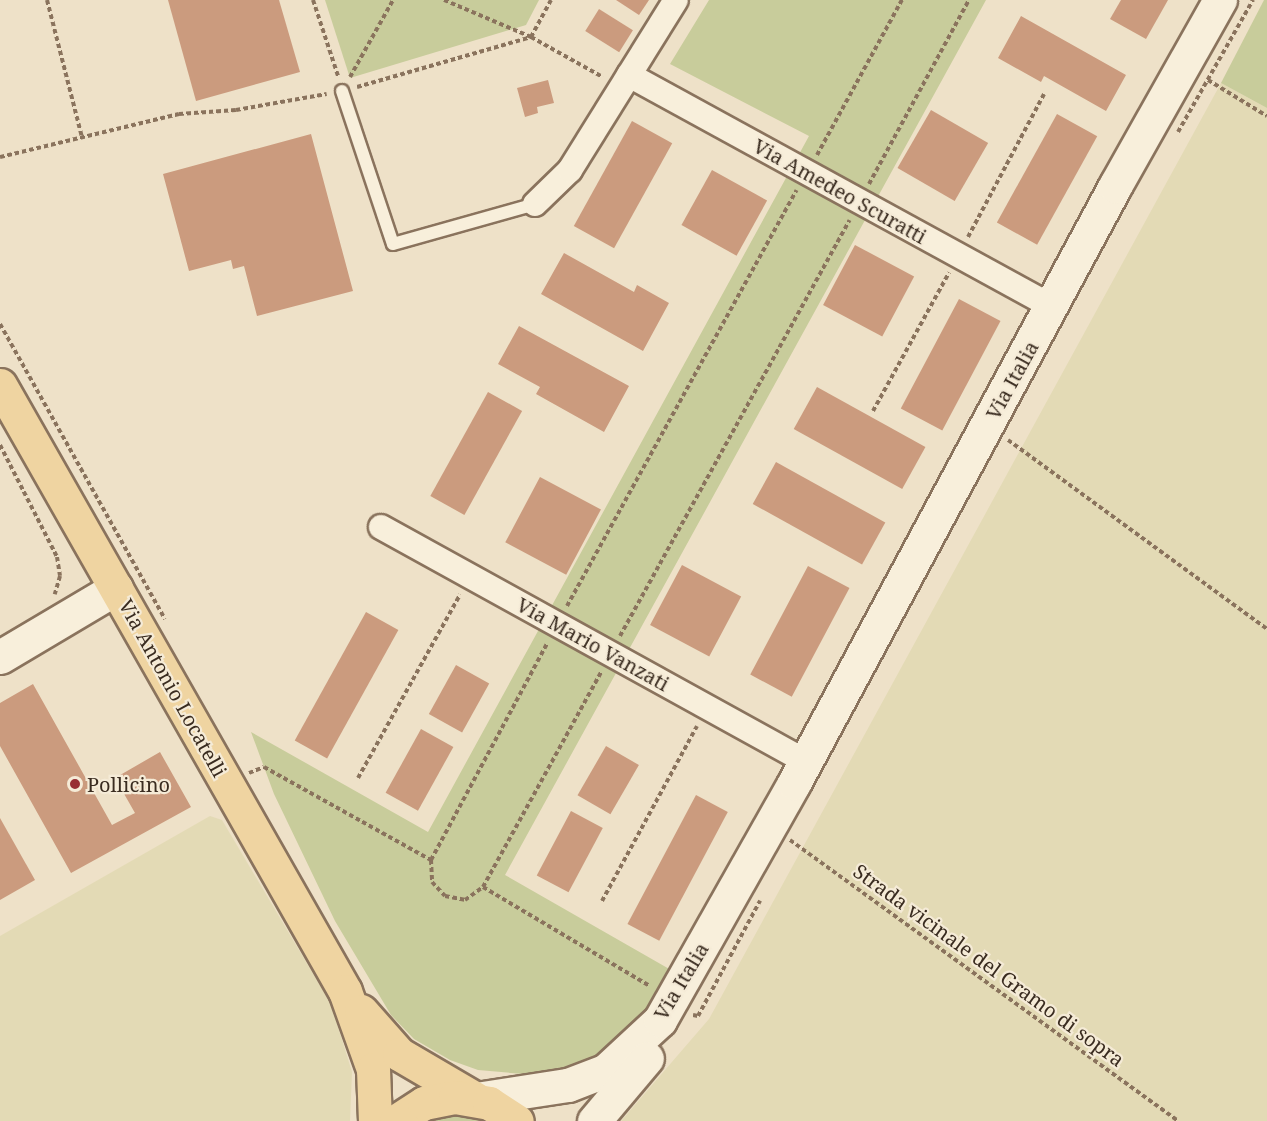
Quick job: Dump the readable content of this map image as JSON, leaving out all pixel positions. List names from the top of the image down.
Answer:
{
  "streets": {
    "main road": ["Via Antonio Locatelli"],
    "street": ["Via Amedeo Scuratti", "Via Italia", "Via Mario Vanzati"],
    "path": ["Strada vicinale del Gramo di sopra"]
  },
  "crossings": [
    ["Via Amedeo Scuratti", "Via Italia"],
    ["Via Italia", "Via Mario Vanzati"],
    ["Via Italia", "Via Antonio Locatelli"],
    ["Via Italia", "Strada vicinale del Gramo di sopra"]
  ],
  "places": ["Pollicino"]
}
